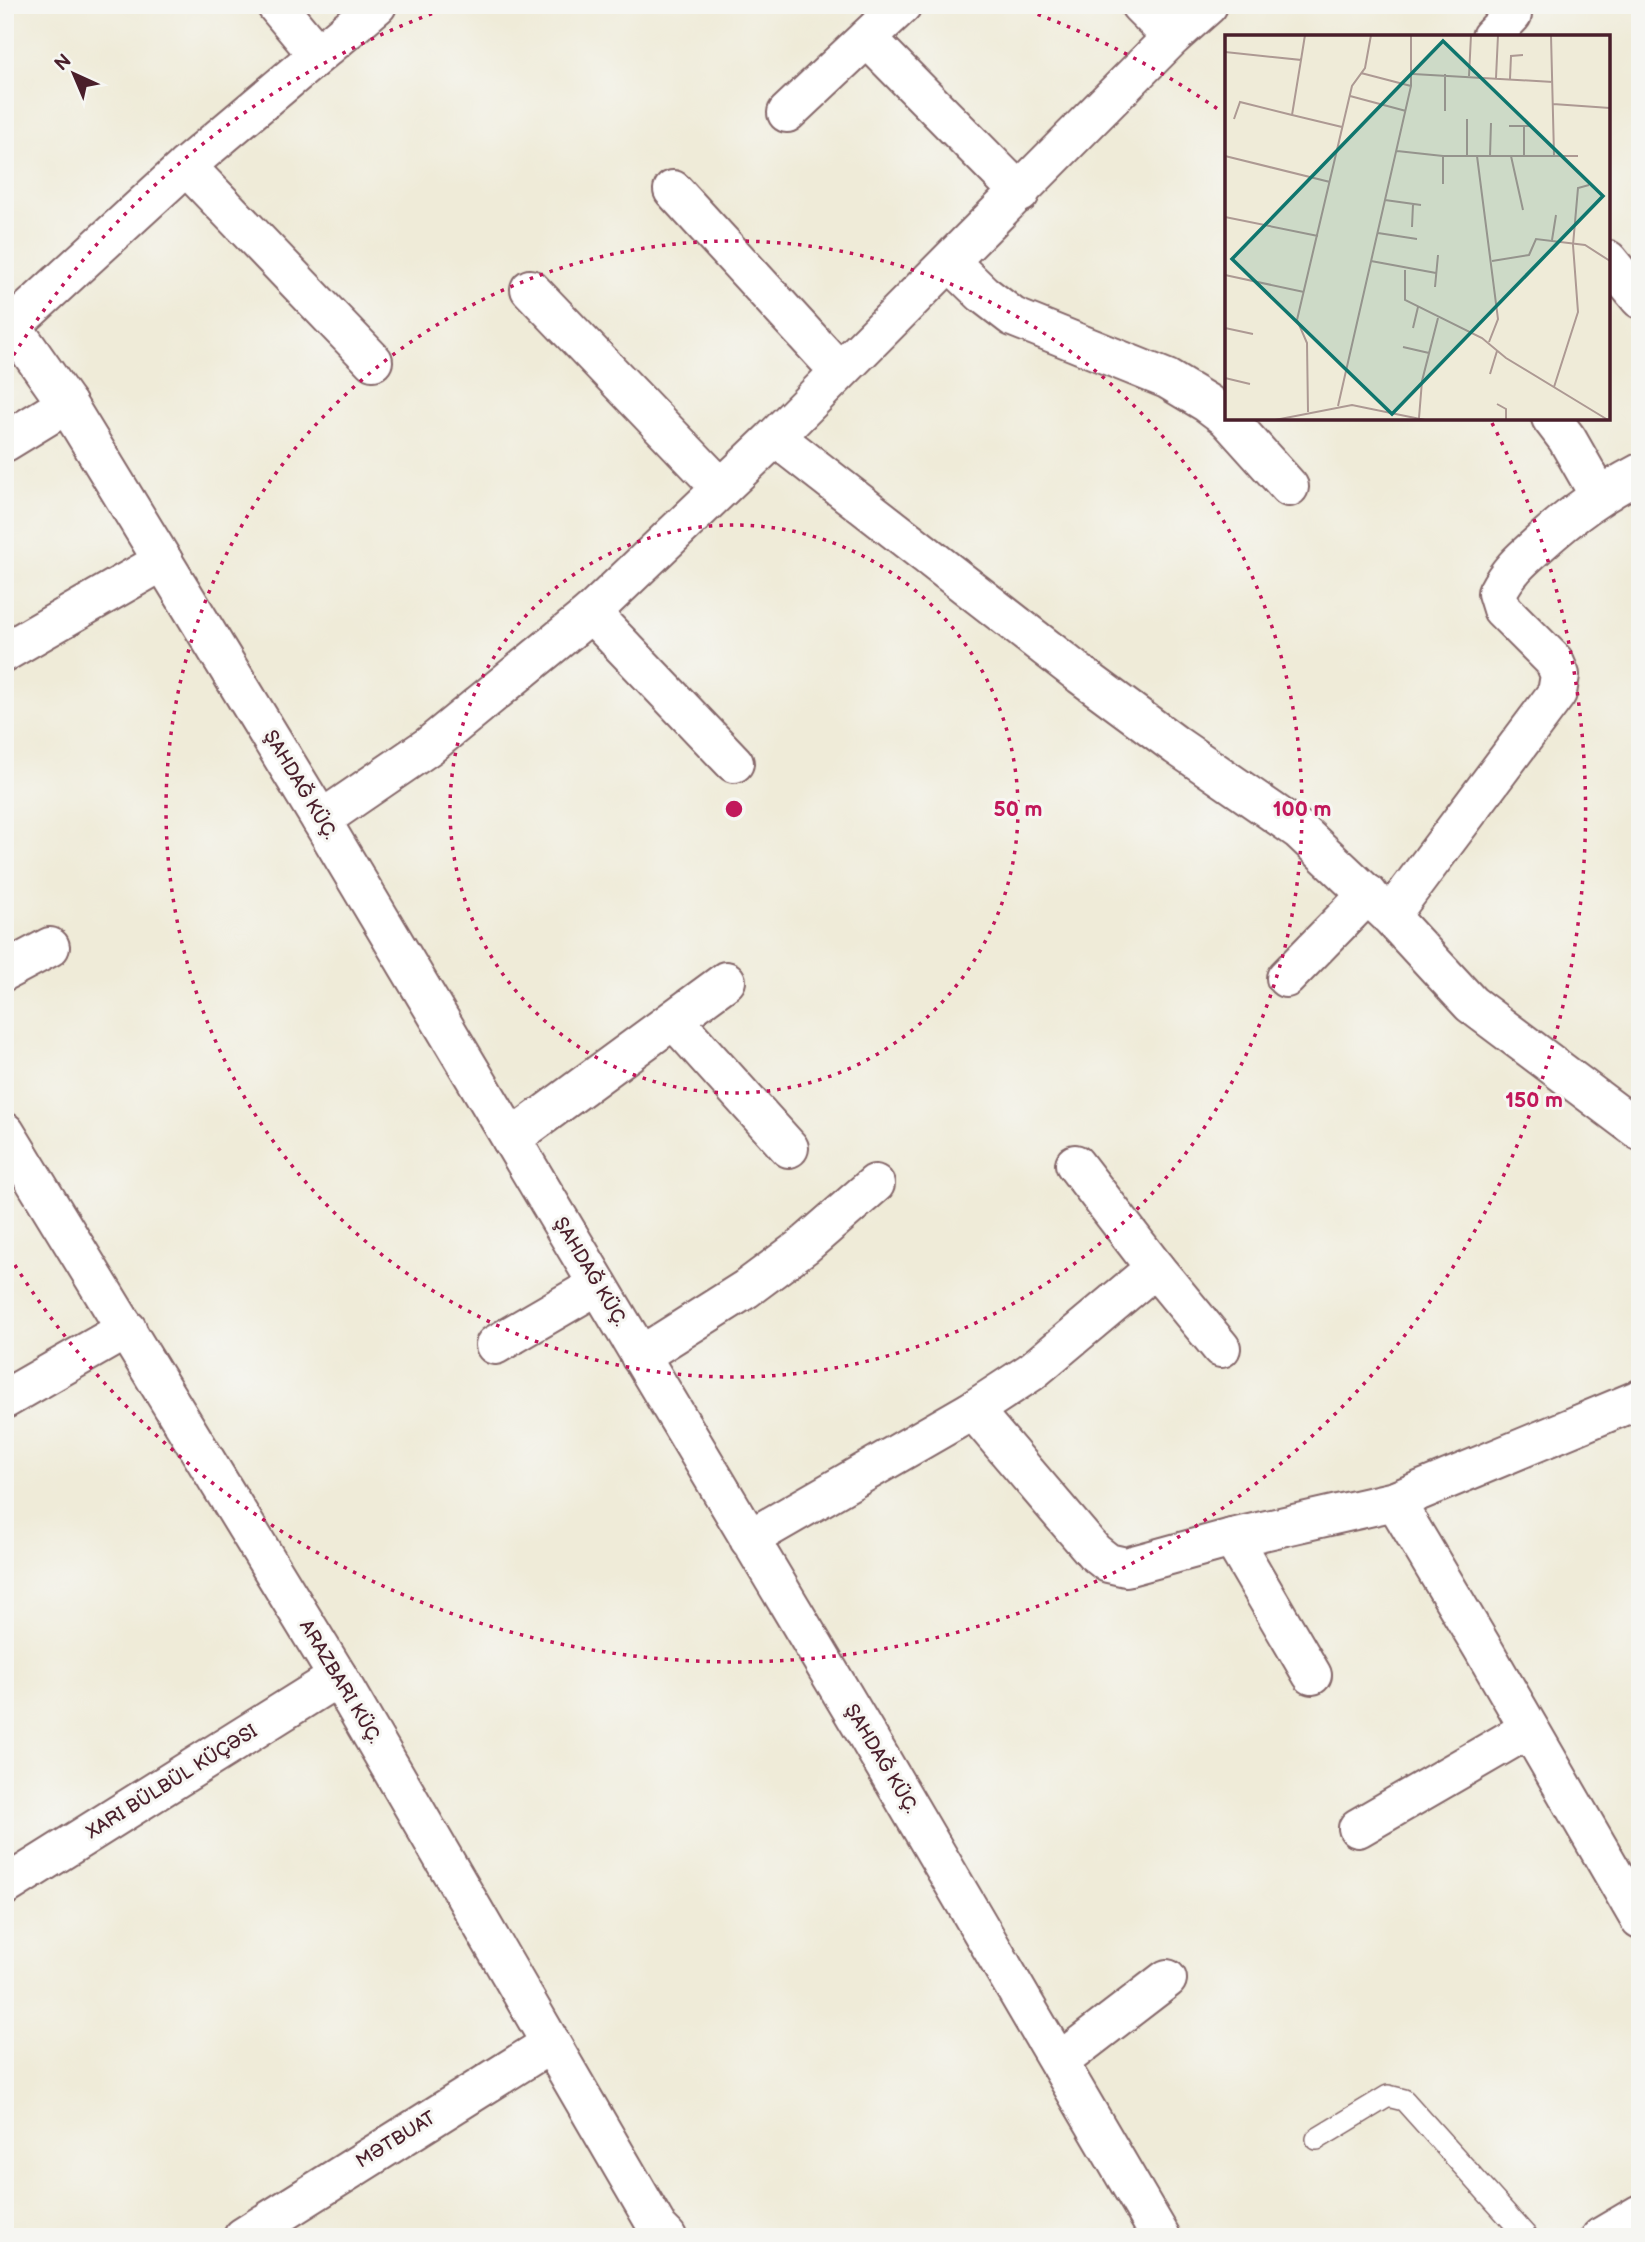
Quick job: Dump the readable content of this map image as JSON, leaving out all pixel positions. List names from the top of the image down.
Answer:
{
  "streets": {
    "street": ["ŞAHDAĞ KÜÇ.", "MƏTBUAT"]
  },
  "north": "top left",
  "rings": ["50 m", "100 m", "150 m"]
}
